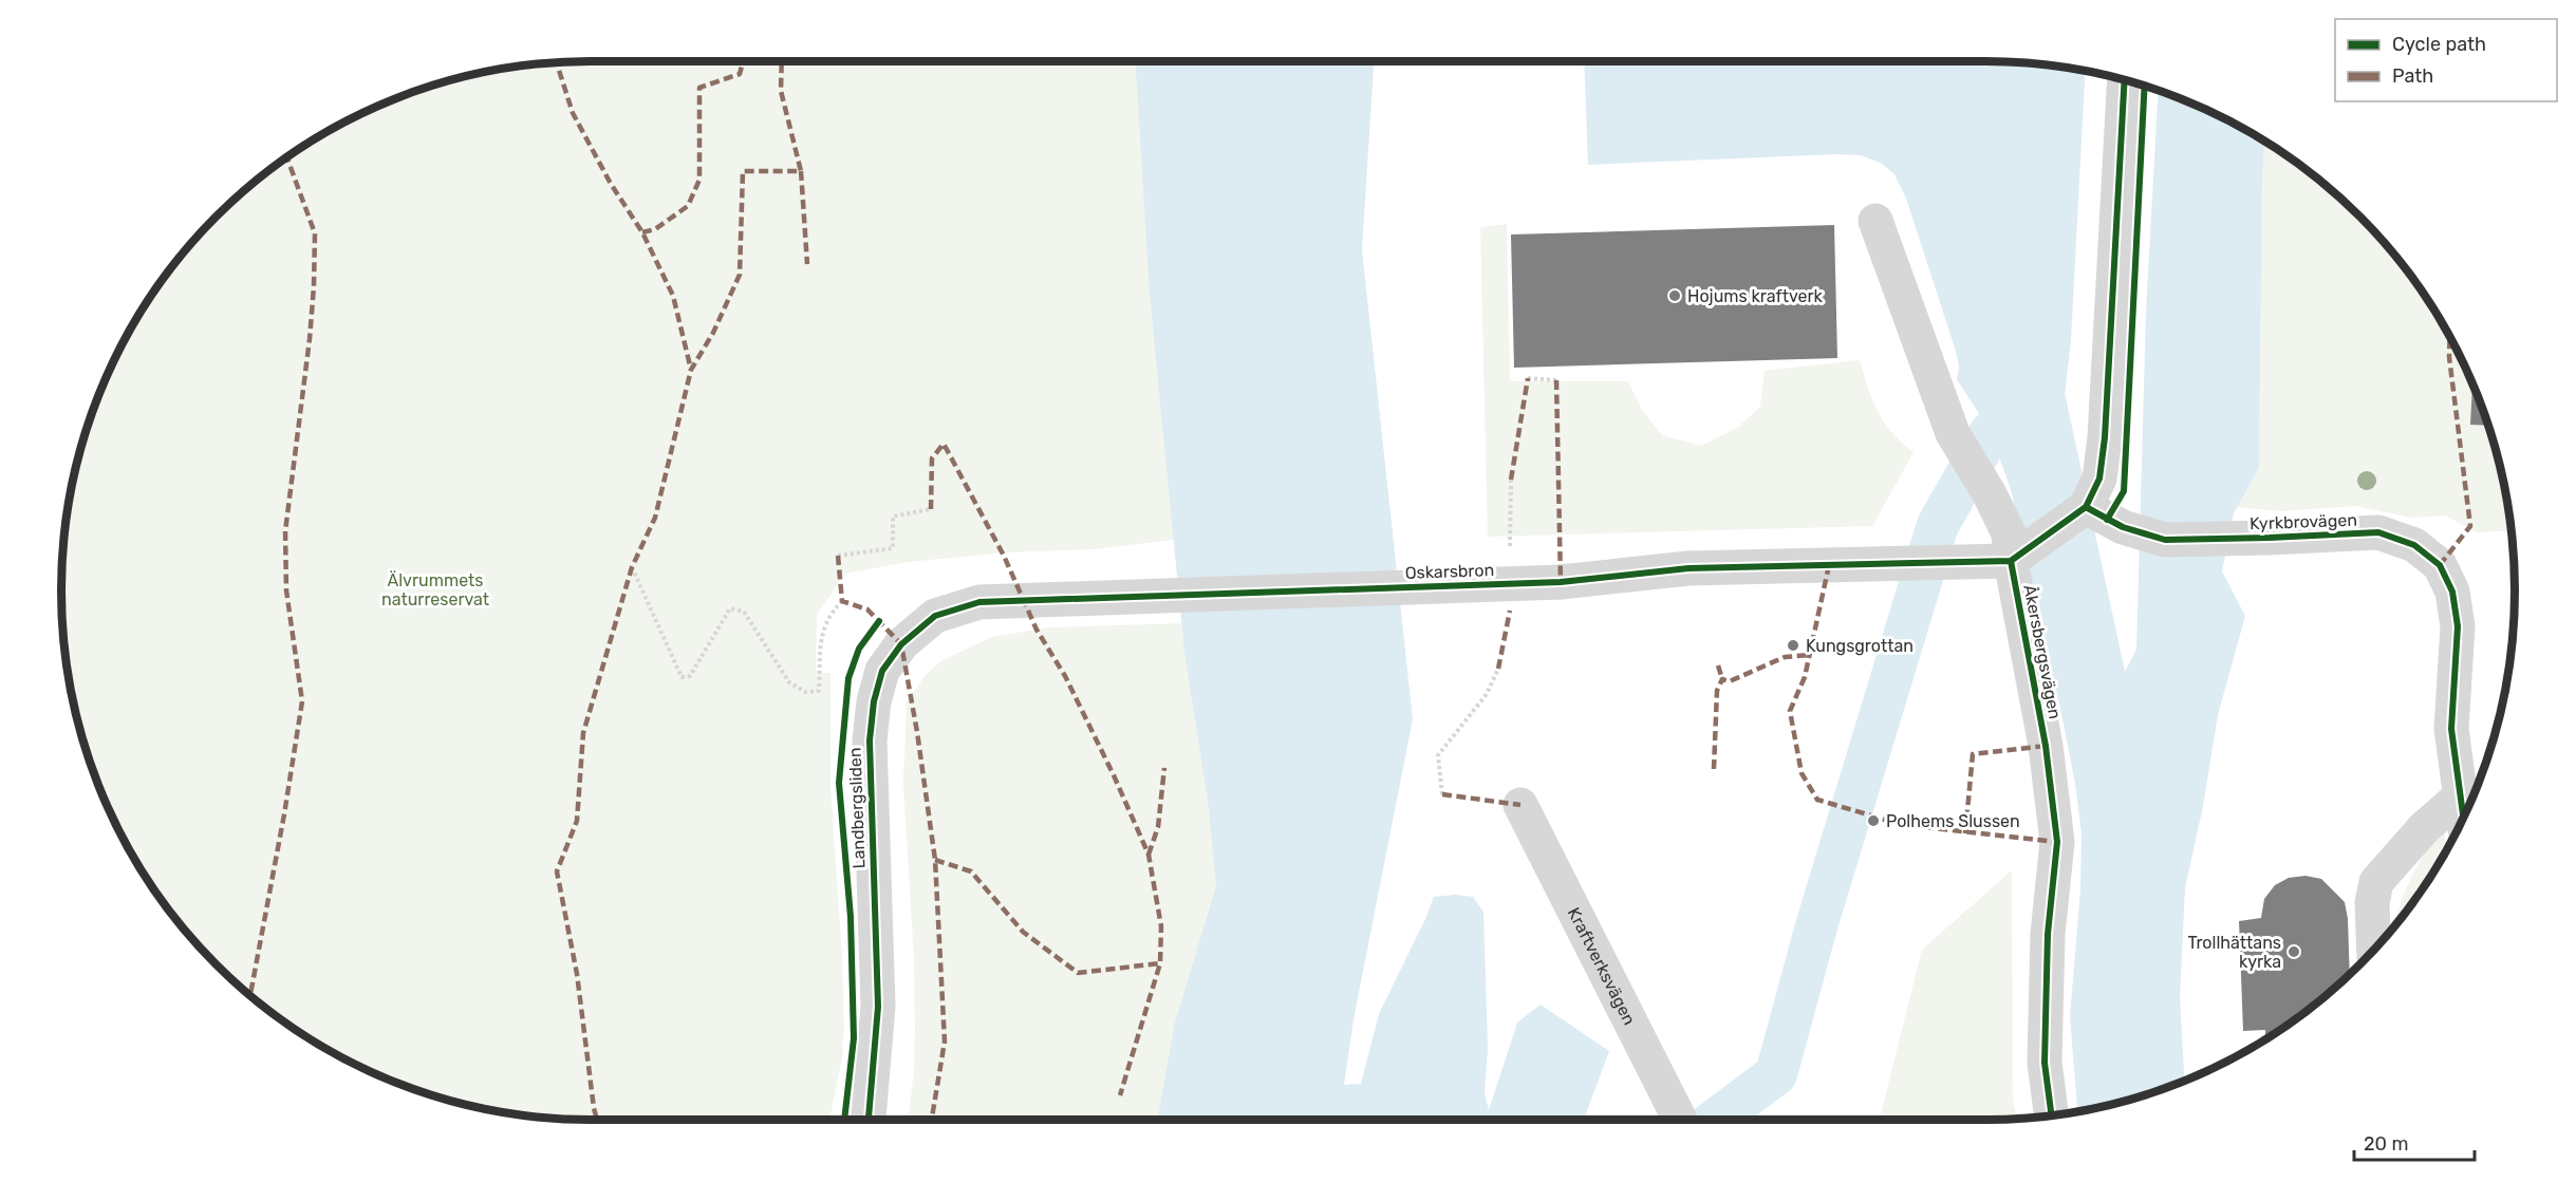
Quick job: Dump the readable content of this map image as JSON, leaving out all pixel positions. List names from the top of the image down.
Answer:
{
  "streets": {
    "street": [
      "Kyrkbrovägen",
      "Oskarsbron",
      "Åkersbergsvägen",
      "Landbergsliden",
      "Kraftverksvägen"
    ]
  },
  "crossings": [
    ["Oskarsbron", "Åkersbergsvägen"],
    ["Oskarsbron", "Landbergsliden"]
  ],
  "parks": ["Älvrummets naturreservat"],
  "places": [
    "Hojums kraftverk",
    "Kungsgrottan",
    "Polhems Slussen",
    "Trollhättans kyrka"
  ],
  "legend": ["Cycle path", "Path"],
  "scale_bar": "20 m"
}
